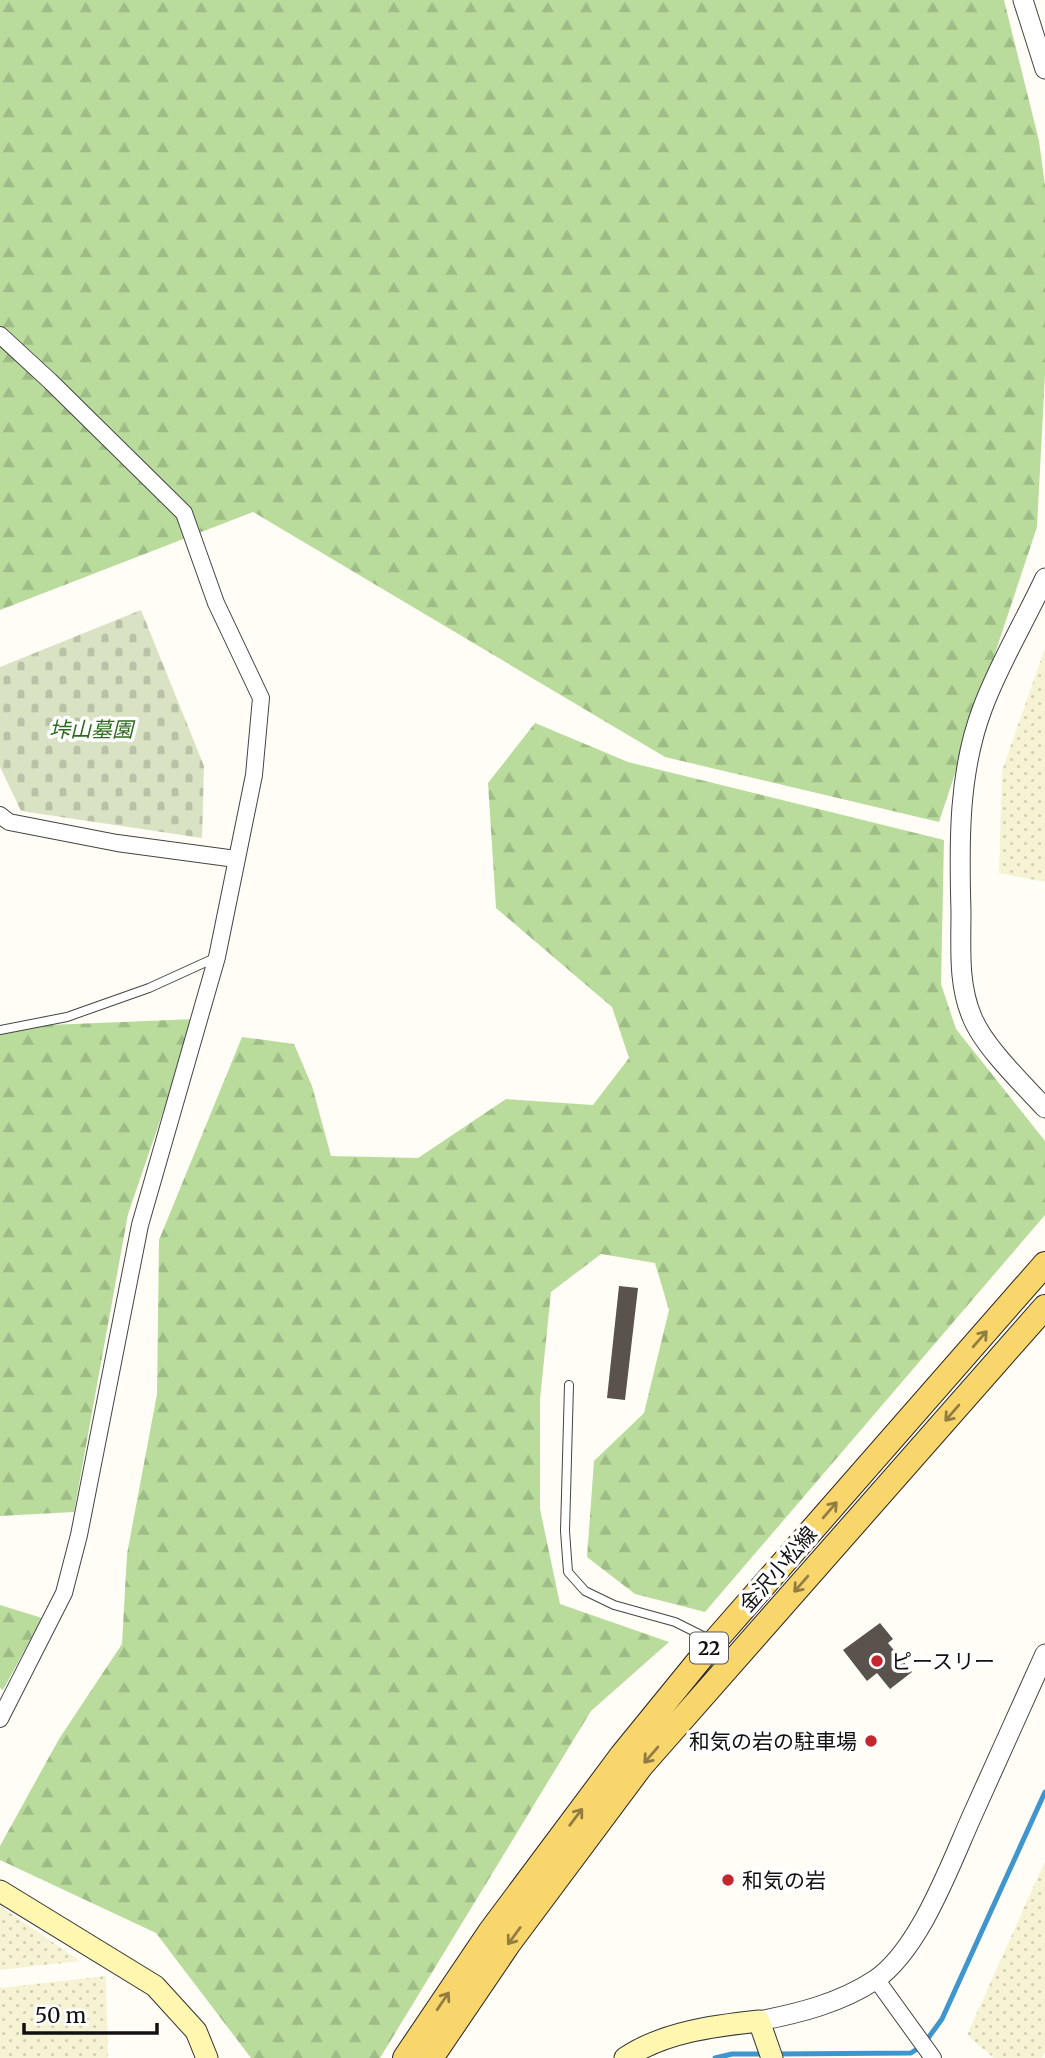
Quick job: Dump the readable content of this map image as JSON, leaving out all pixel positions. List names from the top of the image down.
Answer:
{
  "streets": {
    "main road": ["金沢小松線", "22"]
  },
  "parks": ["垰山墓園"],
  "places": ["ピースリー", "和気の岩の駐車場", "和気の岩"],
  "scale_bar": "50 m"
}
